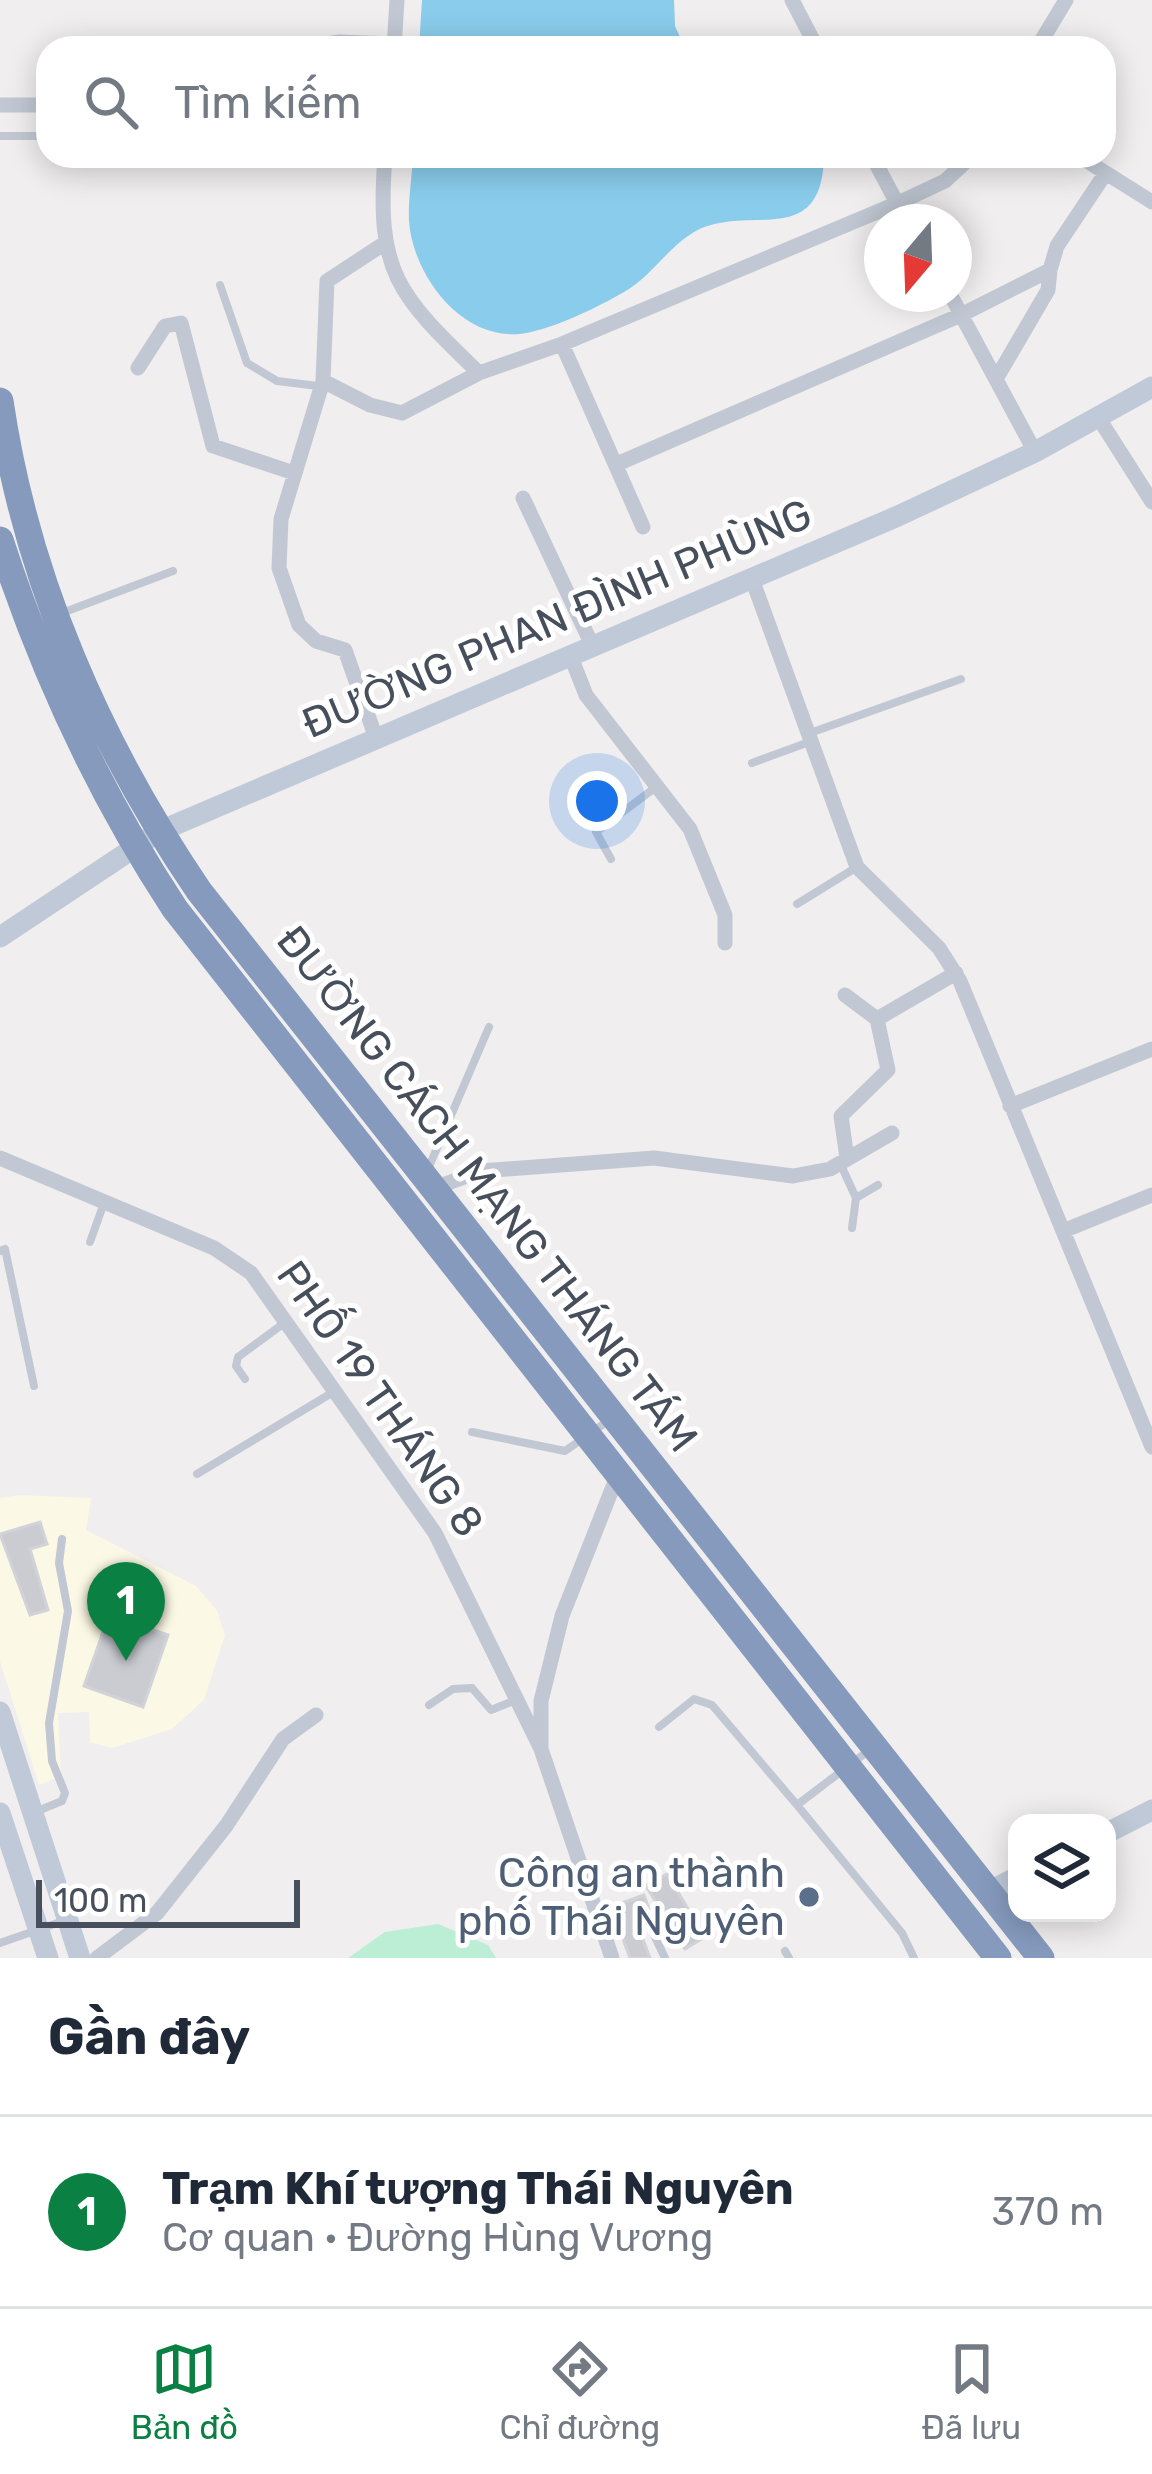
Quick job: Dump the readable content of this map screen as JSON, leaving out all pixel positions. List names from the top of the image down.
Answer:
{
  "streets": {
    "highway": ["ĐƯỜNG CÁCH MẠNG THÁNG TÁM"],
    "street": ["ĐƯỜNG PHAN ĐÌNH PHÙNG", "PHỐ 19 THÁNG 8"]
  },
  "crossings": [
    ["ĐƯỜNG PHAN ĐÌNH PHÙNG", "ĐƯỜNG CÁCH MẠNG THÁNG TÁM"]
  ],
  "places": ["Công an thành phố Thái Nguyên"],
  "scale_bar": "100 m",
  "north": "bottom",
  "page": {
    "search": "Tìm kiếm",
    "pins": "1",
    "scale": "100 m",
    "heading": "Gần đây",
    "list": [
      {
        "mark": "1",
        "name": "Trạm Khí tượng Thái Nguyên",
        "note": "Cơ quan · Đường Hùng Vương",
        "value": "370 m"
      }
    ],
    "nav": ["Bản đồ", "Chỉ đường", "Đã lưu"]
  }
}
